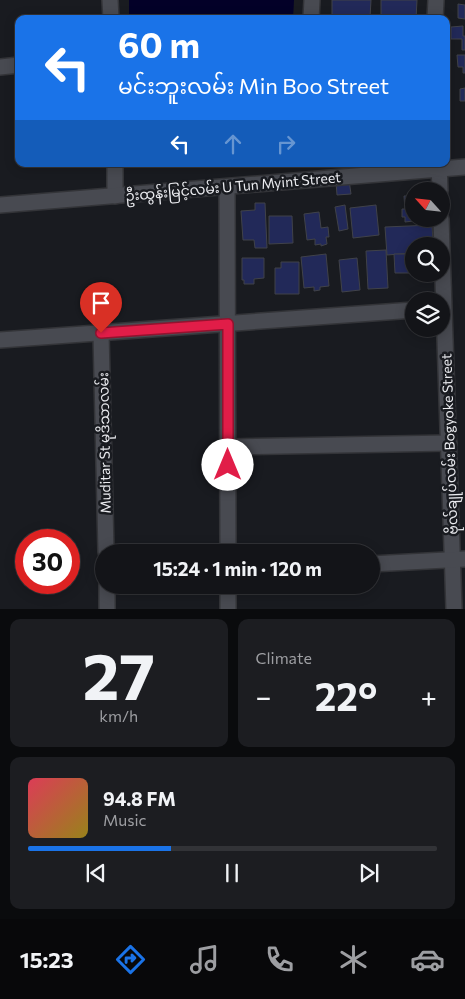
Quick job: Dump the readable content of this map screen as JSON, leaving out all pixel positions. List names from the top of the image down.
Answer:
{
  "streets": {
    "street": ["ဦးထွန်းမြင့်လမ်း U Tun Myint Street", "Muditar St မုဒိသာလမ်း", "ဗိုလ်ချုပ်လမ်း Bogyoke Street"]
  },
  "north": "top left",
  "page": {
    "turn": ["60 m", "မင်းဘူးလမ်း Min Boo Street"],
    "limit": "30",
    "trip": "15:24 · 1 min · 120 m",
    "tile": [
      ["27", "km/h"],
      "Climate"
    ],
    "heat": ["−", "22°", "+"],
    "song": ["94.8 FM", "Music"],
    "tabs": "15:23"
  }
}
